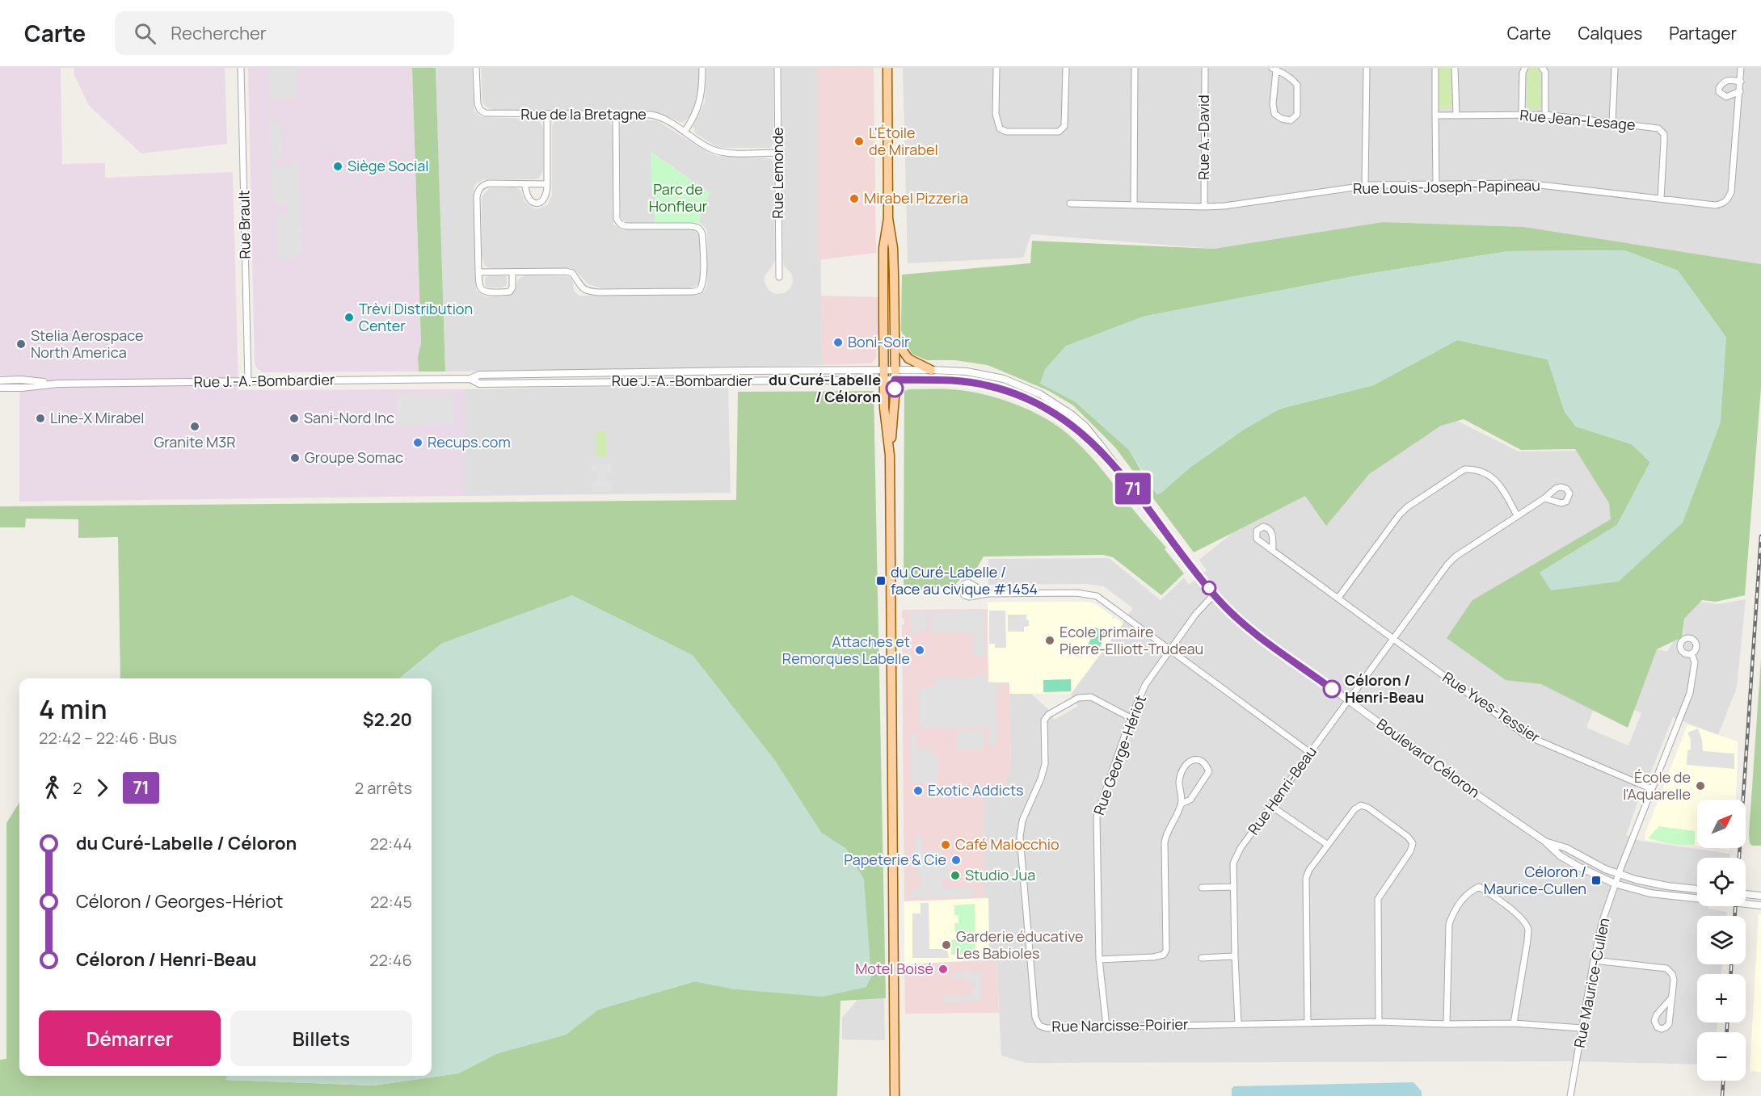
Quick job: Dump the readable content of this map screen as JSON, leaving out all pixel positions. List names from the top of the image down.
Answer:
{
  "streets": {
    "street": [
      "Rue de la Bretagne",
      "Rue Jean-Lesage",
      "Rue A.-David",
      "Rue Lemonde",
      "Rue Louis-Joseph-Papineau",
      "Rue Brault",
      "Rue J.-A.-Bombardier",
      "Rue Yves-Tessier",
      "Rue George-Hériot",
      "Boulevard Céloron",
      "Rue Henri-Beau",
      "Rue Maurice-Cullen",
      "Rue Narcisse-Poirier"
    ]
  },
  "crossings": [
    ["Rue de la Bretagne", "Rue Lemonde"],
    ["Rue Jean-Lesage", "Rue Louis-Joseph-Papineau"],
    ["Rue A.-David", "Rue Louis-Joseph-Papineau"],
    ["Rue Brault", "Rue J.-A.-Bombardier"],
    ["Rue J.-A.-Bombardier", "Boulevard Céloron"],
    ["Rue Yves-Tessier", "Rue Henri-Beau"],
    ["Rue Yves-Tessier", "Rue Maurice-Cullen"],
    ["Rue George-Hériot", "Boulevard Céloron"],
    ["Rue George-Hériot", "Rue Narcisse-Poirier"],
    ["Boulevard Céloron", "Rue Henri-Beau"],
    ["Boulevard Céloron", "Rue Maurice-Cullen"],
    ["Rue Henri-Beau", "Rue Narcisse-Poirier"],
    ["Rue Maurice-Cullen", "Rue Narcisse-Poirier"]
  ],
  "parks": ["Parc de Honfleur"],
  "places": {
    "other": [
      "L'Étoile de Mirabel",
      "Siège Social",
      "Mirabel Pizzeria",
      "Trèvi Distribution Center",
      "Boni-Soir",
      "Stelia Aerospace North America",
      "du Curé-Labelle / Céloron",
      "Line-X Mirabel",
      "Sani-Nord Inc",
      "Granite M3R",
      "Recups.com",
      "Groupe Somac",
      "Ecole primaire Pierre-Elliott-Trudeau",
      "Attaches et Remorques Labelle",
      "Céloron / Henri-Beau",
      "École de l'Aquarelle",
      "Exotic Addicts",
      "Café Malocchio",
      "Papeterie & Cie",
      "Studio Jua",
      "Garderie éducative Les Babioles",
      "Motel Boisé"
    ],
    "transit": ["du Curé-Labelle / face au civique #1454", "Céloron / Maurice-Cullen"]
  },
  "lines": ["bus line 71"],
  "north": "top right",
  "page": {
    "header": "Carte",
    "search": "Rechercher",
    "nav": ["Carte", "Calques", "Partager"],
    "on_map": "71",
    "heading": ["4 min", "22:42 – 22:46 · Bus", "$2.20"],
    "legs": ["2", "71", "2 arrêts"],
    "map_buttons": ["+", "−"],
    "list": [
      {
        "name": "du Curé-Labelle / Céloron",
        "value": "22:44"
      },
      {
        "name": "Céloron / Georges-Hériot",
        "value": "22:45"
      },
      {
        "name": "Céloron / Henri-Beau",
        "value": "22:46"
      }
    ],
    "buttons": ["Démarrer", "Billets"]
  }
}
